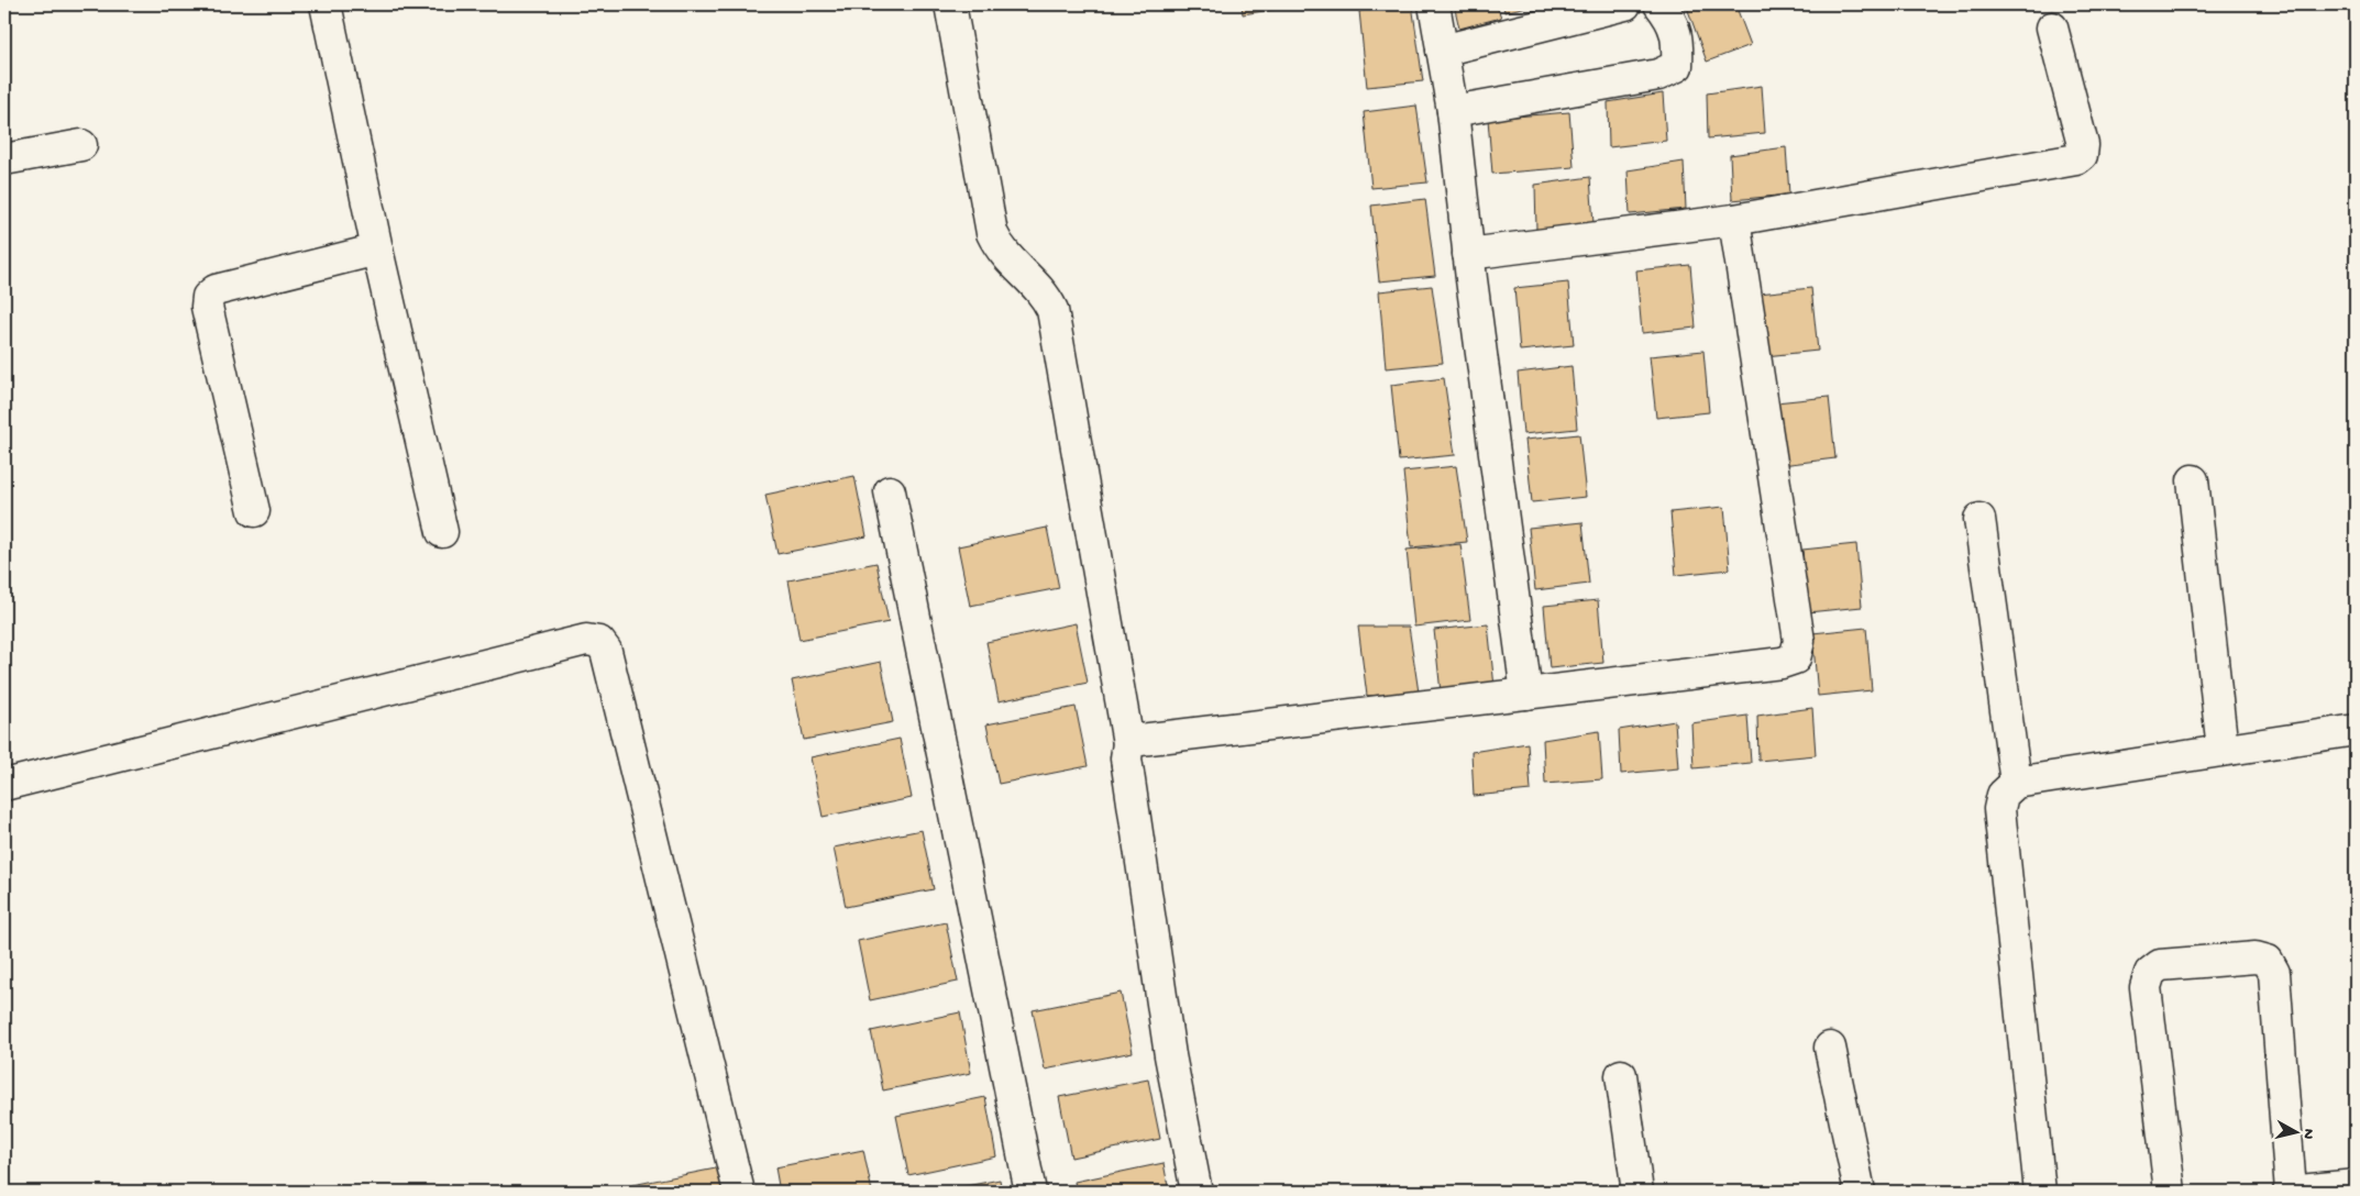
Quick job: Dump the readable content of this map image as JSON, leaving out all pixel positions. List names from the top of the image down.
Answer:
{
  "north": "right"
}
